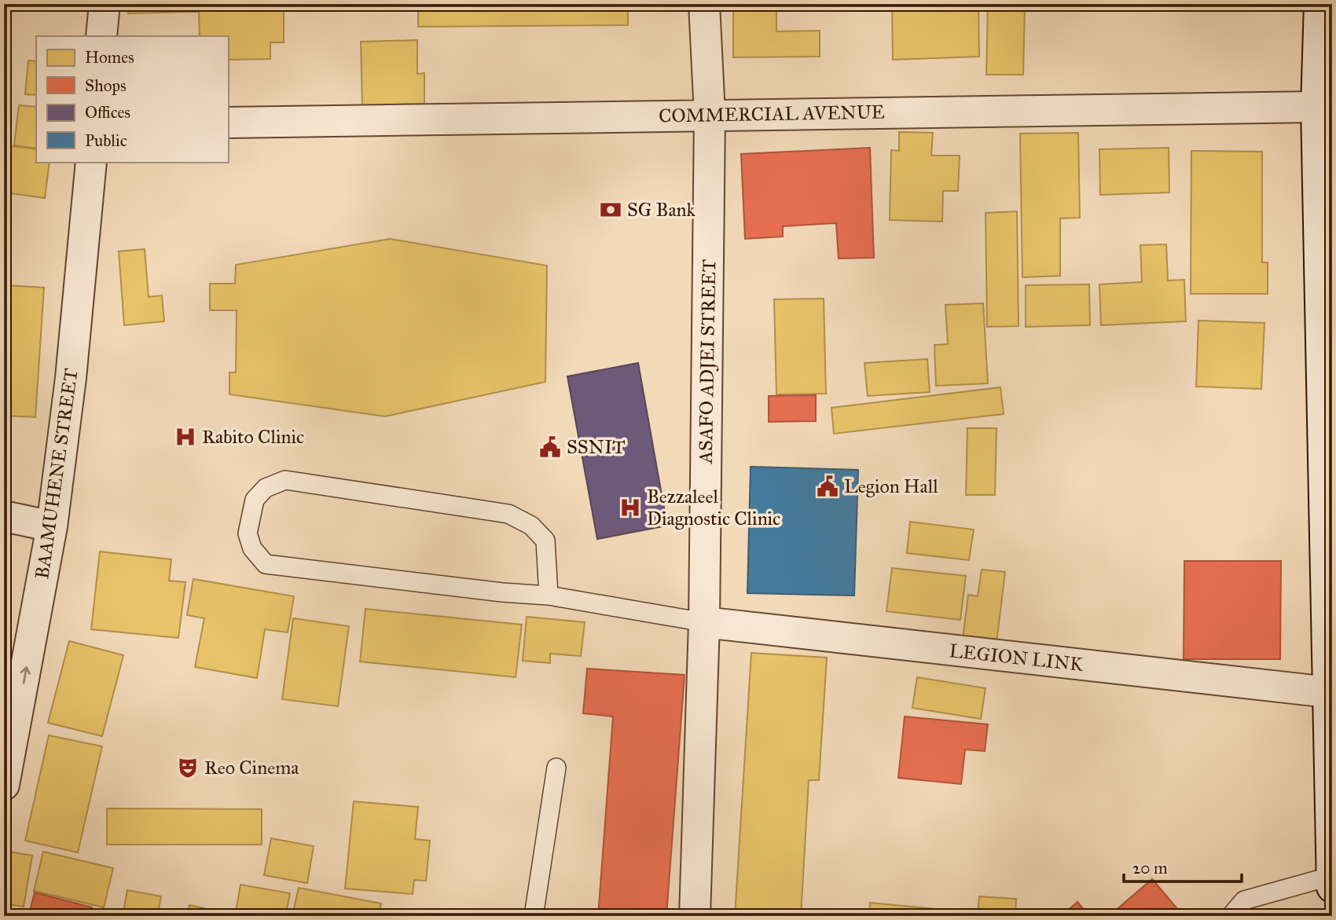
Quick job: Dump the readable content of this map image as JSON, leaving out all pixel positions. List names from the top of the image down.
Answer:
{
  "streets": {
    "street": [
      "COMMERCIAL AVENUE",
      "ASAFO ADJEI STREET",
      "BAAMUHENE STREET",
      "LEGION LINK"
    ]
  },
  "crossings": [
    ["COMMERCIAL AVENUE", "ASAFO ADJEI STREET"],
    ["ASAFO ADJEI STREET", "LEGION LINK"]
  ],
  "one_way": ["BAAMUHENE STREET"],
  "places": {
    "bank": ["SG Bank"],
    "hospital": ["Rabito Clinic", "Bezzaleel Diagnostic Clinic"],
    "public building": ["SSNIT", "Legion Hall"],
    "theatre": ["Reo Cinema"]
  },
  "legend": [
    "Homes",
    "Shops",
    "Offices",
    "Public"
  ],
  "scale_bar": "20 m"
}
